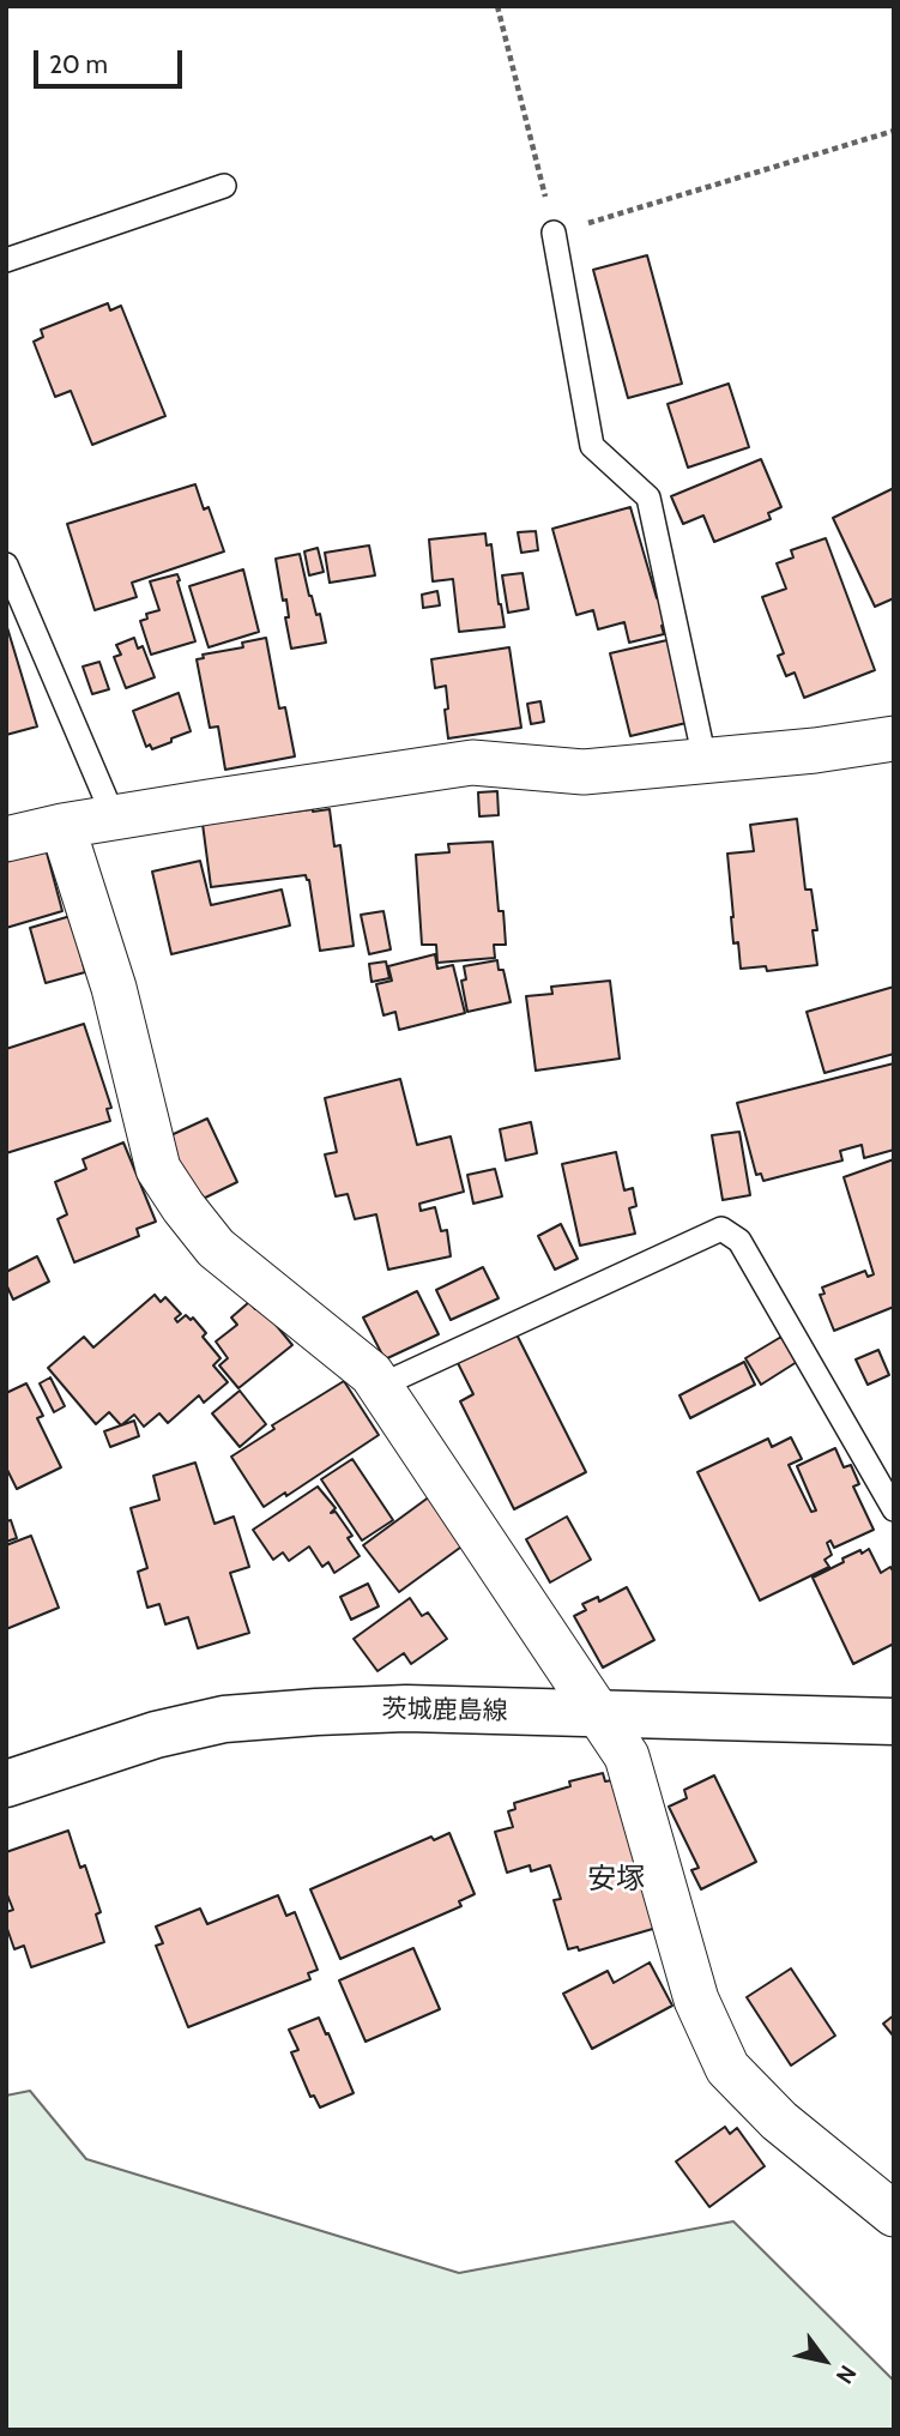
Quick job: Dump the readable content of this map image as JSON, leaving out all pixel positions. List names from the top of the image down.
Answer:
{
  "streets": {
    "main road": ["茨城鹿島線"]
  },
  "districts": ["安塚"],
  "scale_bar": "20 m",
  "north": "bottom right"
}
